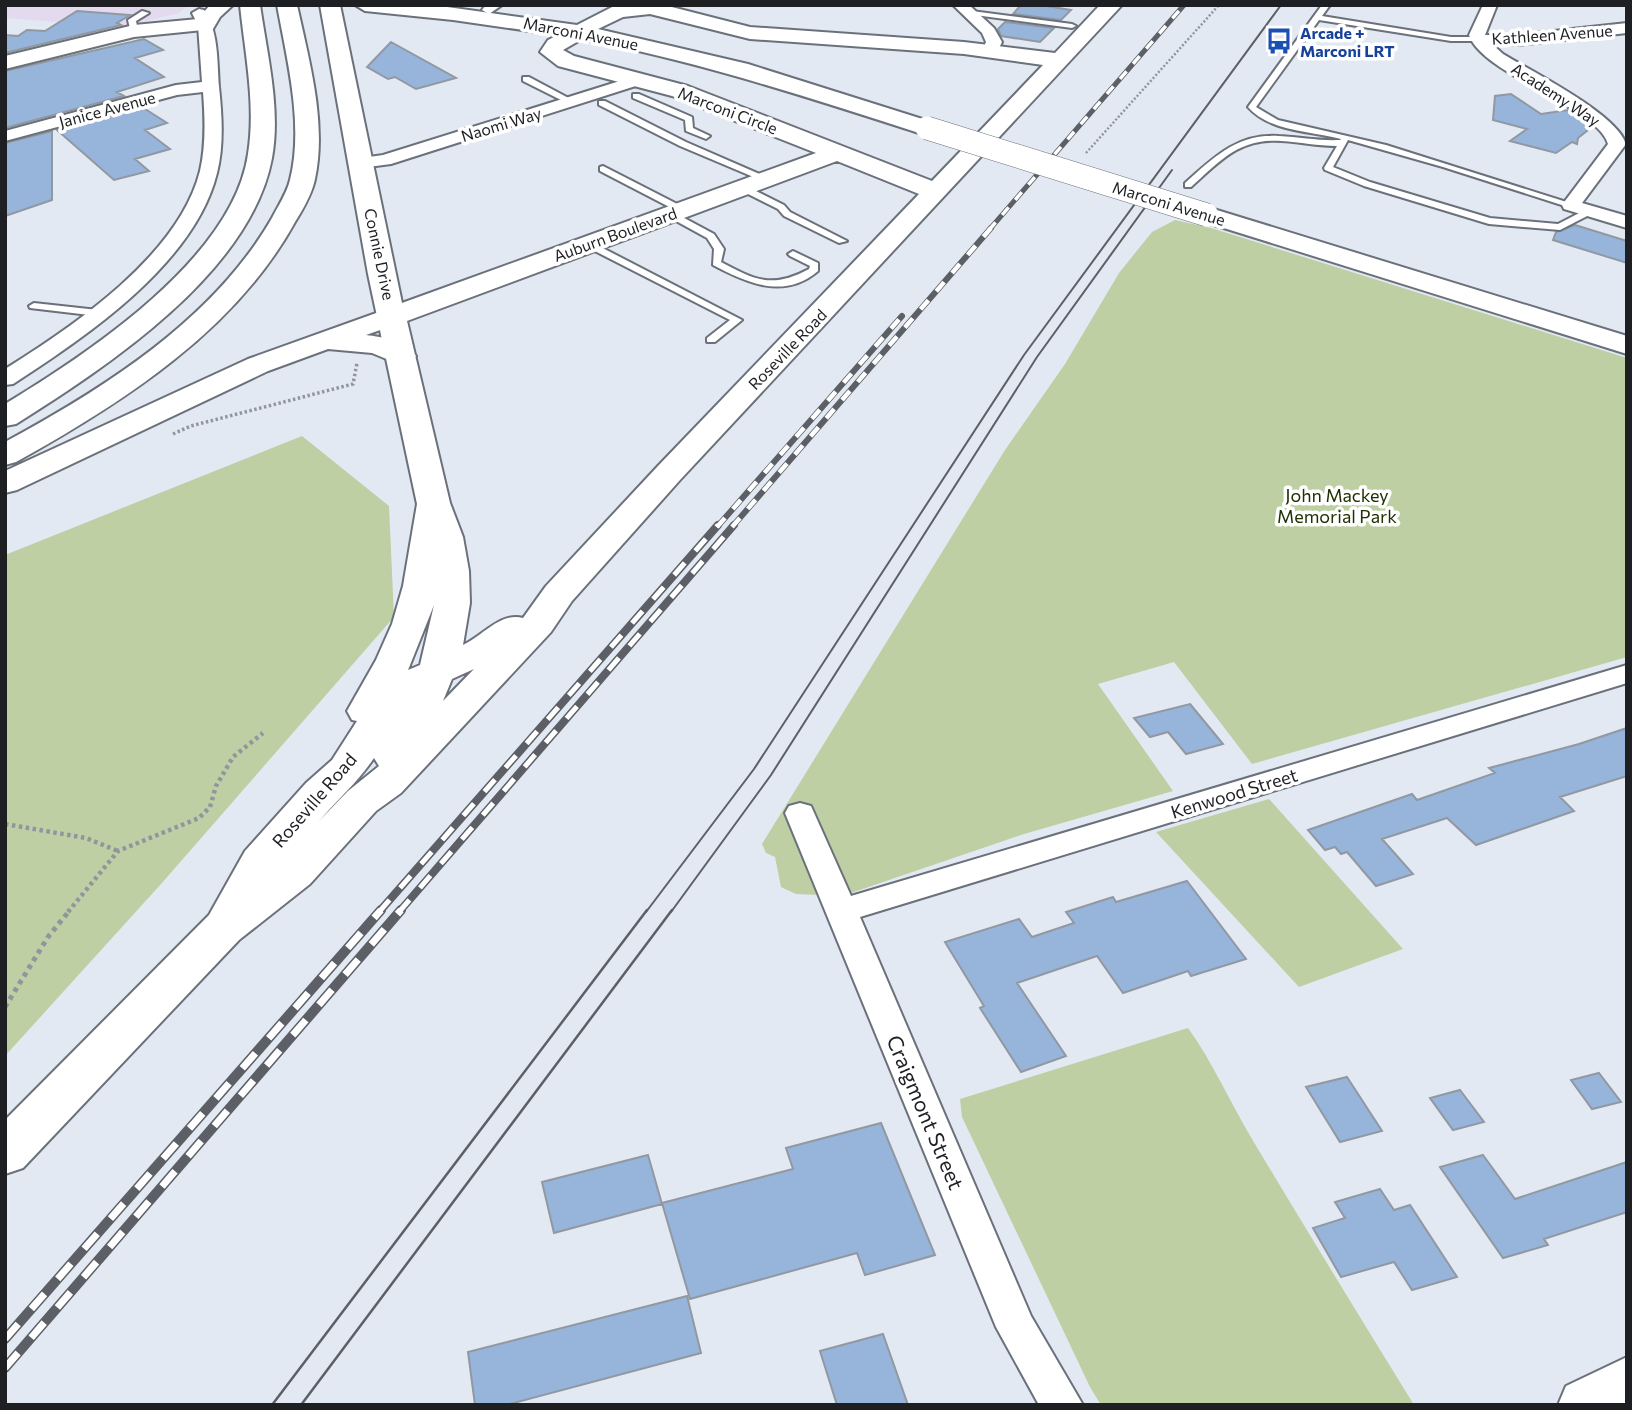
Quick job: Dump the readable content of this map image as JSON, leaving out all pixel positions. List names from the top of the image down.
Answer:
{
  "streets": {
    "main road": [
      "Marconi Avenue",
      "Marconi Circle",
      "Auburn Boulevard",
      "Connie Drive",
      "Roseville Road"
    ],
    "street": [
      "Kathleen Avenue",
      "Academy Way",
      "Janice Avenue",
      "Naomi Way",
      "Kenwood Street",
      "Craigmont Street"
    ]
  },
  "crossings": [
    ["Marconi Avenue", "Marconi Circle"],
    ["Marconi Avenue", "Connie Drive"],
    ["Marconi Avenue", "Roseville Road"],
    ["Kathleen Avenue", "Academy Way"],
    ["Marconi Circle", "Naomi Way"],
    ["Marconi Circle", "Auburn Boulevard"],
    ["Marconi Circle", "Roseville Road"],
    ["Naomi Way", "Connie Drive"],
    ["Auburn Boulevard", "Connie Drive"],
    ["Connie Drive", "Roseville Road"],
    ["Kenwood Street", "Craigmont Street"]
  ],
  "parks": ["John Mackey Memorial Park"],
  "places": {
    "bus stop": ["Arcade + Marconi LRT"]
  }
}
